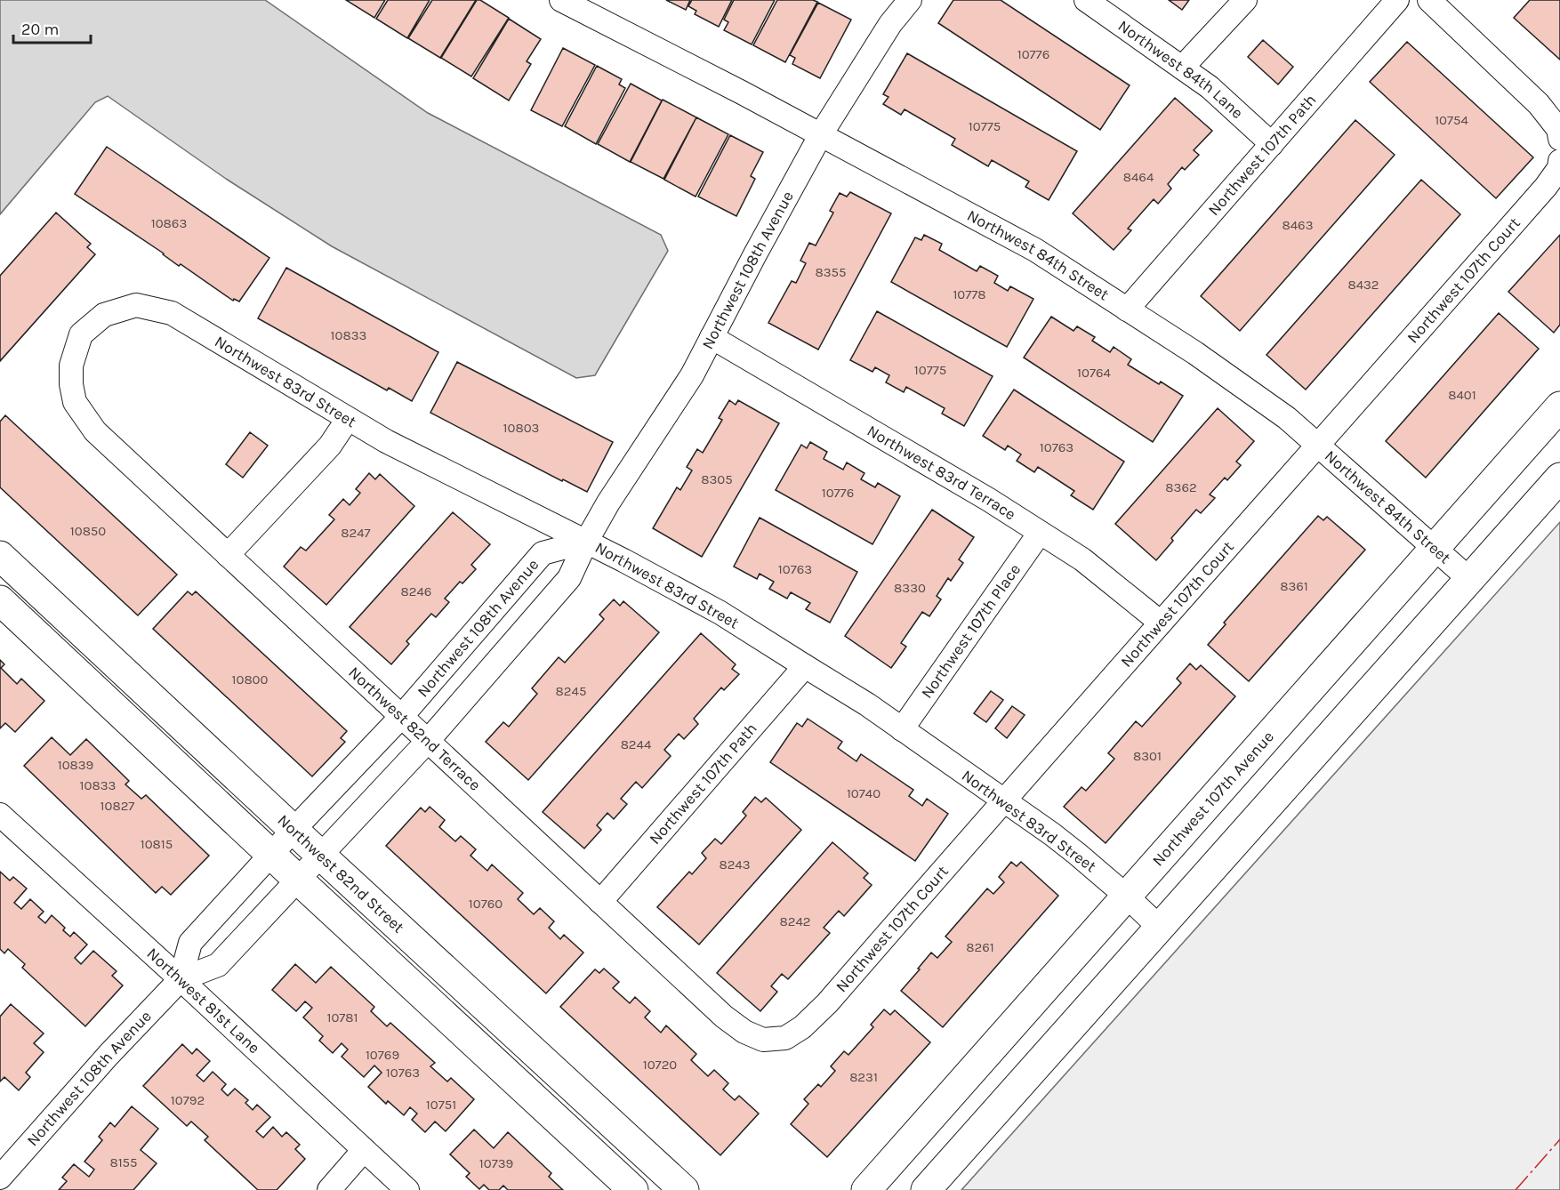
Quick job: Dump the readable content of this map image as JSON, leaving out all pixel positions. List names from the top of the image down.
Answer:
{
  "streets": {
    "main road": ["Northwest 107th Avenue", "Northwest 82nd Street"],
    "street": [
      "Northwest 84th Lane",
      "Northwest 107th Path",
      "Northwest 84th Street",
      "Northwest 108th Avenue",
      "Northwest 107th Court",
      "Northwest 83rd Street",
      "Northwest 83rd Terrace",
      "Northwest 107th Place",
      "Northwest 82nd Terrace",
      "Northwest 81st Lane"
    ]
  },
  "crossings": [
    ["Northwest 84th Lane", "Northwest 107th Path"],
    ["Northwest 107th Path", "Northwest 84th Street"],
    ["Northwest 107th Path", "Northwest 83rd Street"],
    ["Northwest 107th Path", "Northwest 82nd Terrace"],
    ["Northwest 84th Street", "Northwest 108th Avenue"],
    ["Northwest 84th Street", "Northwest 107th Court"],
    ["Northwest 84th Street", "Northwest 107th Avenue"],
    ["Northwest 108th Avenue", "Northwest 83rd Street"],
    ["Northwest 108th Avenue", "Northwest 83rd Terrace"],
    ["Northwest 108th Avenue", "Northwest 82nd Terrace"],
    ["Northwest 108th Avenue", "Northwest 82nd Street"],
    ["Northwest 108th Avenue", "Northwest 81st Lane"],
    ["Northwest 107th Court", "Northwest 83rd Street"],
    ["Northwest 107th Court", "Northwest 83rd Terrace"],
    ["Northwest 107th Court", "Northwest 82nd Terrace"],
    ["Northwest 83rd Street", "Northwest 107th Place"],
    ["Northwest 83rd Street", "Northwest 82nd Terrace"],
    ["Northwest 83rd Street", "Northwest 107th Avenue"],
    ["Northwest 83rd Terrace", "Northwest 107th Place"]
  ],
  "house_numbers": [
    "10776",
    "10754",
    "10775",
    "8464",
    "10863",
    "8463",
    "8355",
    "8432",
    "10778",
    "10833",
    "10775",
    "10764",
    "8401",
    "10803",
    "10763",
    "8305",
    "8362",
    "10776",
    "10850",
    "8247",
    "10763",
    "8361",
    "8330",
    "8246",
    "10800",
    "8245",
    "8244",
    "8301",
    "10839",
    "10833",
    "10740",
    "10827",
    "10815",
    "8243",
    "10760",
    "8242",
    "8261",
    "10781",
    "10769",
    "10720",
    "10763",
    "8231",
    "10792",
    "10751",
    "8155",
    "10739"
  ],
  "scale_bar": "20 m"
}
